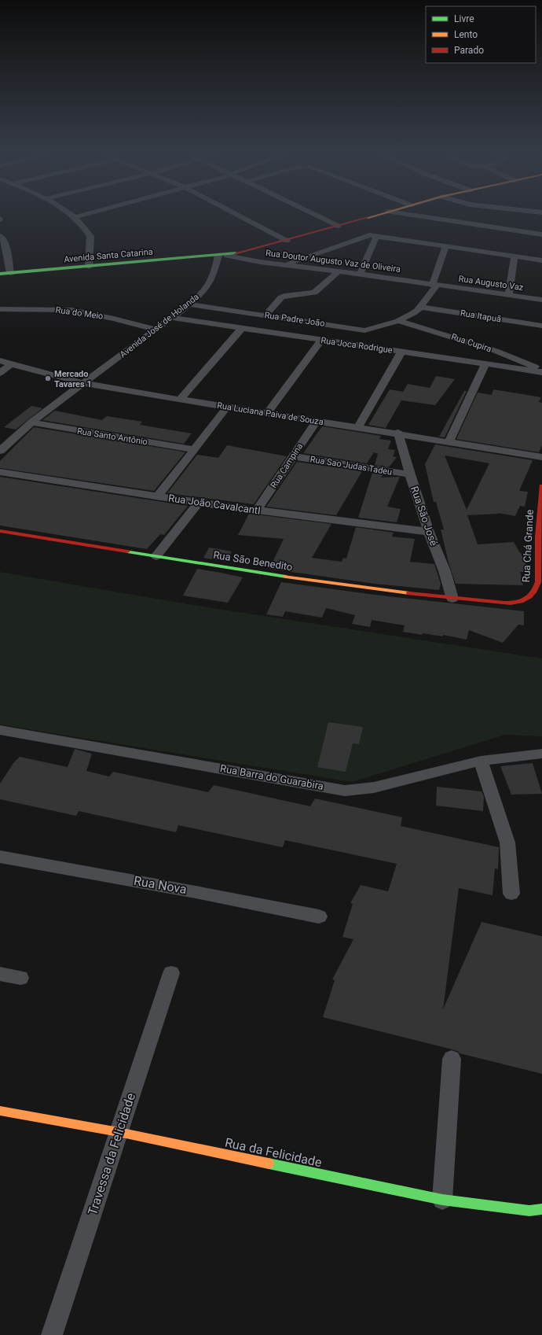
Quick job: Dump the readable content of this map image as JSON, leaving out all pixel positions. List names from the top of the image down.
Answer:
{
  "streets": {
    "street": [
      "Avenida Santa Catarina",
      "Rua Doutor Augusto Vaz de Oliveira",
      "Rua Augusto Vaz",
      "Rua do Meio",
      "Rua Itapuã",
      "Rua Padre João",
      "Avenida José de Holanda",
      "Rua Cupira",
      "Rua Joca Rodrigue",
      "Rua Luciana Paiva de Souza",
      "Rua Santo Antônio",
      "Rua Campina",
      "Rua Sao Judas Tadeu",
      "Rua João CavalcantI",
      "Rua São José",
      "Rua Chá Grande",
      "Rua São Benedito",
      "Rua Barra do Guarabira",
      "Rua Nova",
      "Rua da Felicidade",
      "Travessa da Felicidade"
    ]
  },
  "crossings": [
    ["Avenida Santa Catarina", "Rua Doutor Augusto Vaz de Oliveira"],
    ["Avenida Santa Catarina", "Avenida José de Holanda"],
    ["Rua Doutor Augusto Vaz de Oliveira", "Rua Augusto Vaz"],
    ["Rua Doutor Augusto Vaz de Oliveira", "Rua Padre João"],
    ["Rua Doutor Augusto Vaz de Oliveira", "Avenida José de Holanda"],
    ["Rua Augusto Vaz", "Rua Padre João"],
    ["Rua do Meio", "Avenida José de Holanda"],
    ["Rua Itapuã", "Rua Padre João"],
    ["Rua Padre João", "Avenida José de Holanda"],
    ["Rua Padre João", "Rua Cupira"],
    ["Avenida José de Holanda", "Rua Joca Rodrigue"],
    ["Avenida José de Holanda", "Rua Luciana Paiva de Souza"],
    ["Avenida José de Holanda", "Rua Santo Antônio"],
    ["Rua Cupira", "Rua Joca Rodrigue"],
    ["Rua Luciana Paiva de Souza", "Rua Campina"],
    ["Rua Luciana Paiva de Souza", "Rua São José"],
    ["Rua Campina", "Rua Sao Judas Tadeu"],
    ["Rua Campina", "Rua João CavalcantI"],
    ["Rua Sao Judas Tadeu", "Rua São José"],
    ["Rua João CavalcantI", "Rua São José"],
    ["Rua São José", "Rua São Benedito"],
    ["Rua Chá Grande", "Rua São Benedito"],
    ["Rua da Felicidade", "Travessa da Felicidade"]
  ],
  "places": ["Mercado Tavares 1"],
  "legend": ["Livre", "Lento", "Parado"]
}
